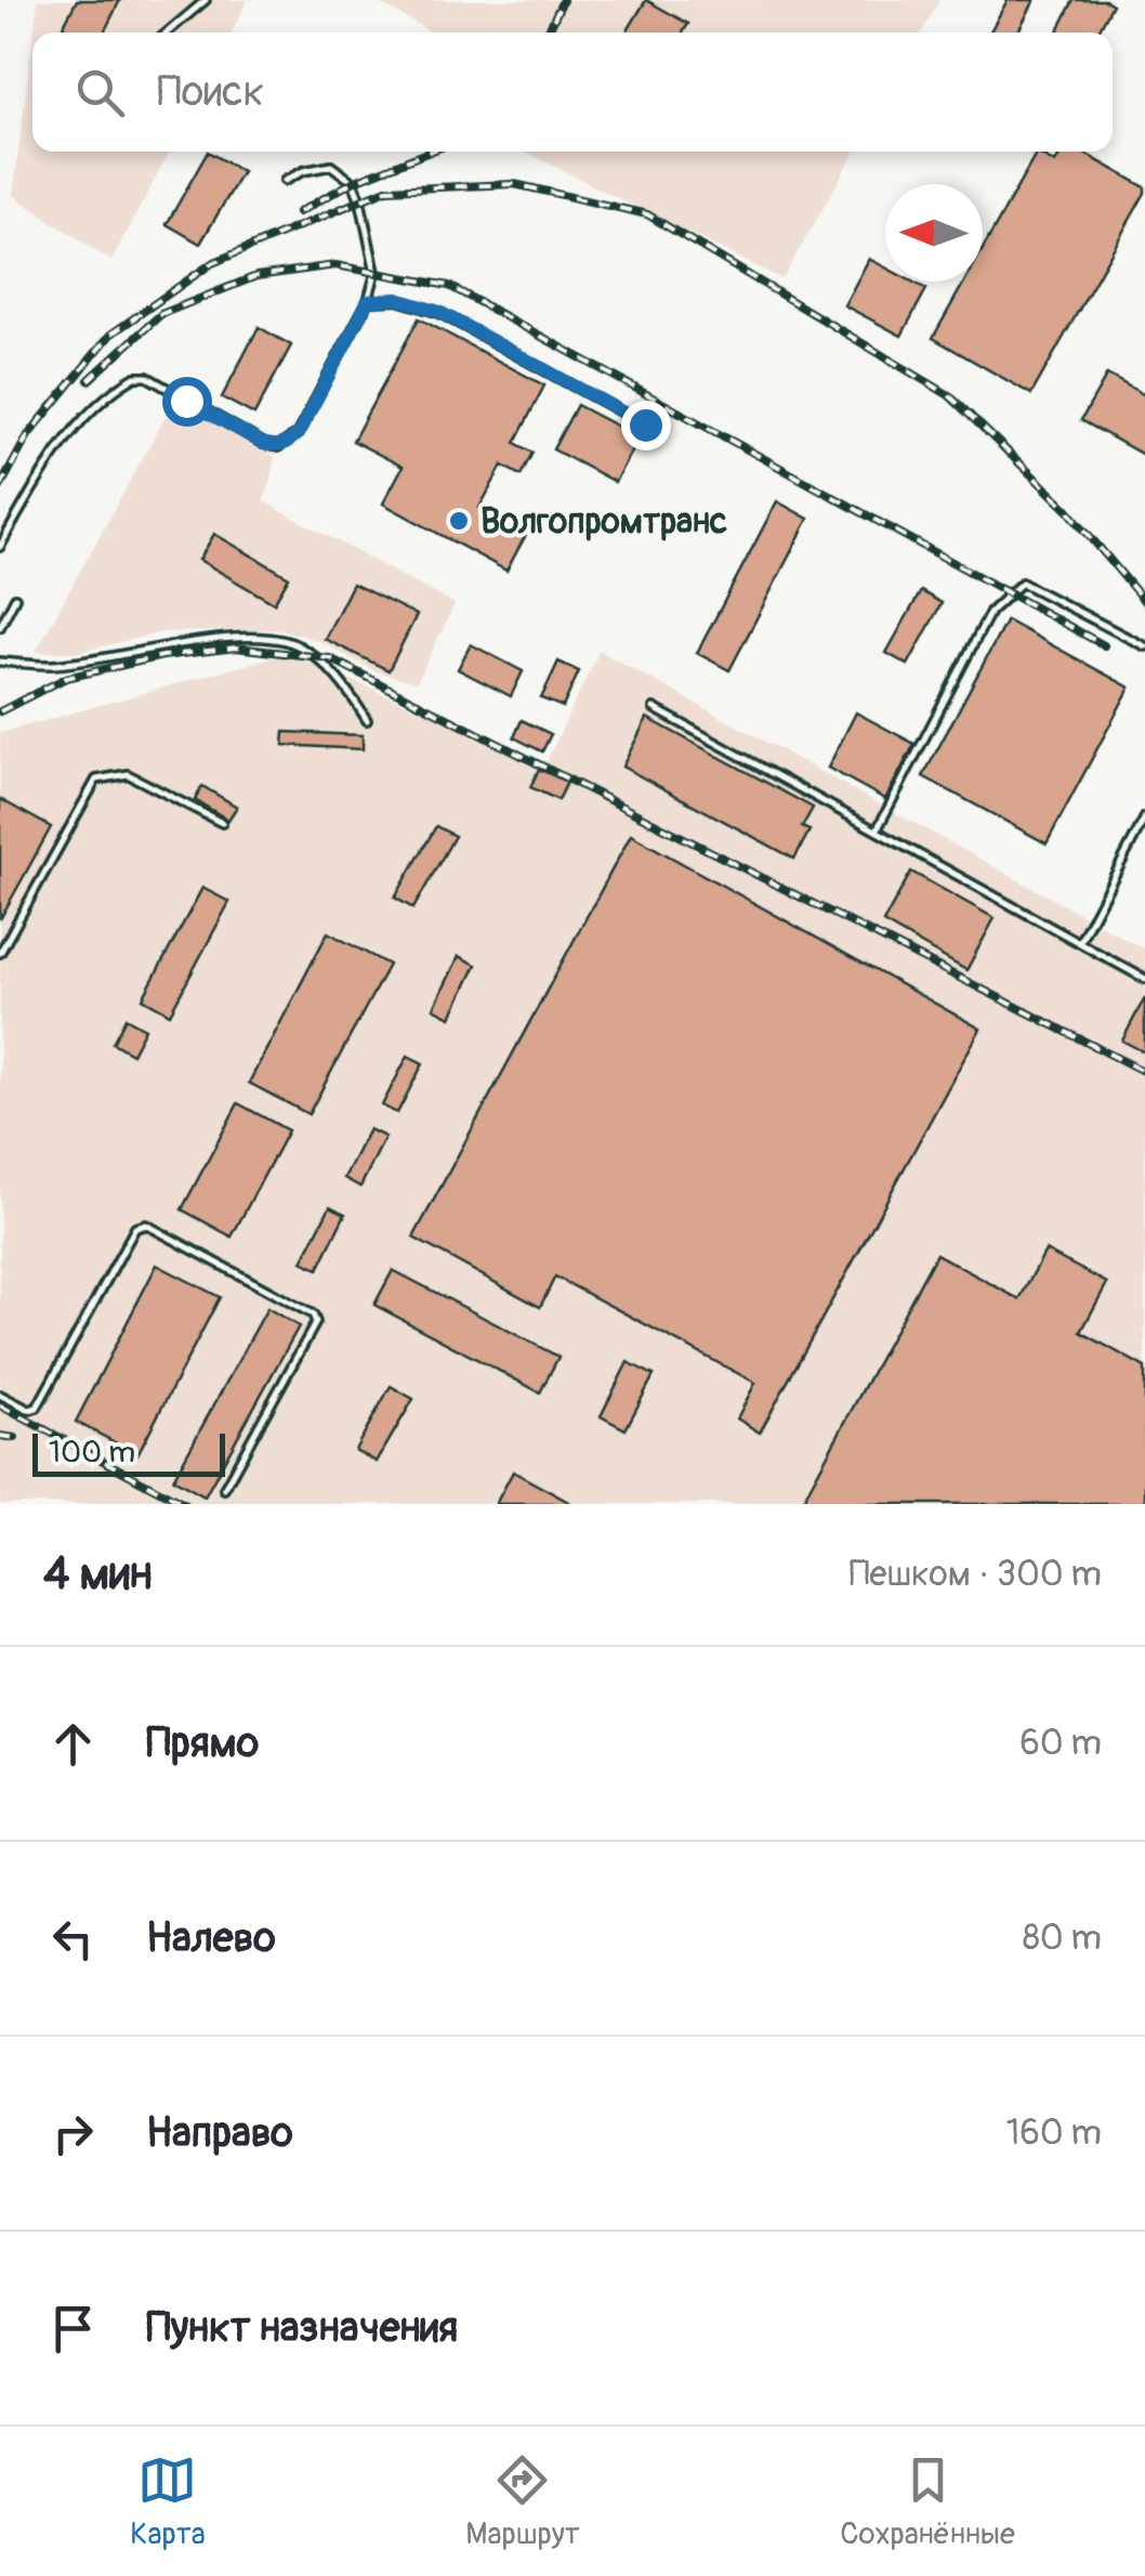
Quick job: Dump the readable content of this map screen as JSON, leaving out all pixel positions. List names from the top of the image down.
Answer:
{
  "places": ["Волгопромтранс"],
  "scale_bar": "100 m",
  "north": "left",
  "page": {
    "search": "Поиск",
    "scale": "100 m",
    "heading": ["4 мин", "Пешком · 300 m"],
    "list": [
      ["Прямо", "60 m"],
      ["Налево", "80 m"],
      ["Направо", "160 m"],
      "Пункт назначения"
    ],
    "nav": ["Карта", "Маршрут", "Сохранённые"]
  }
}
